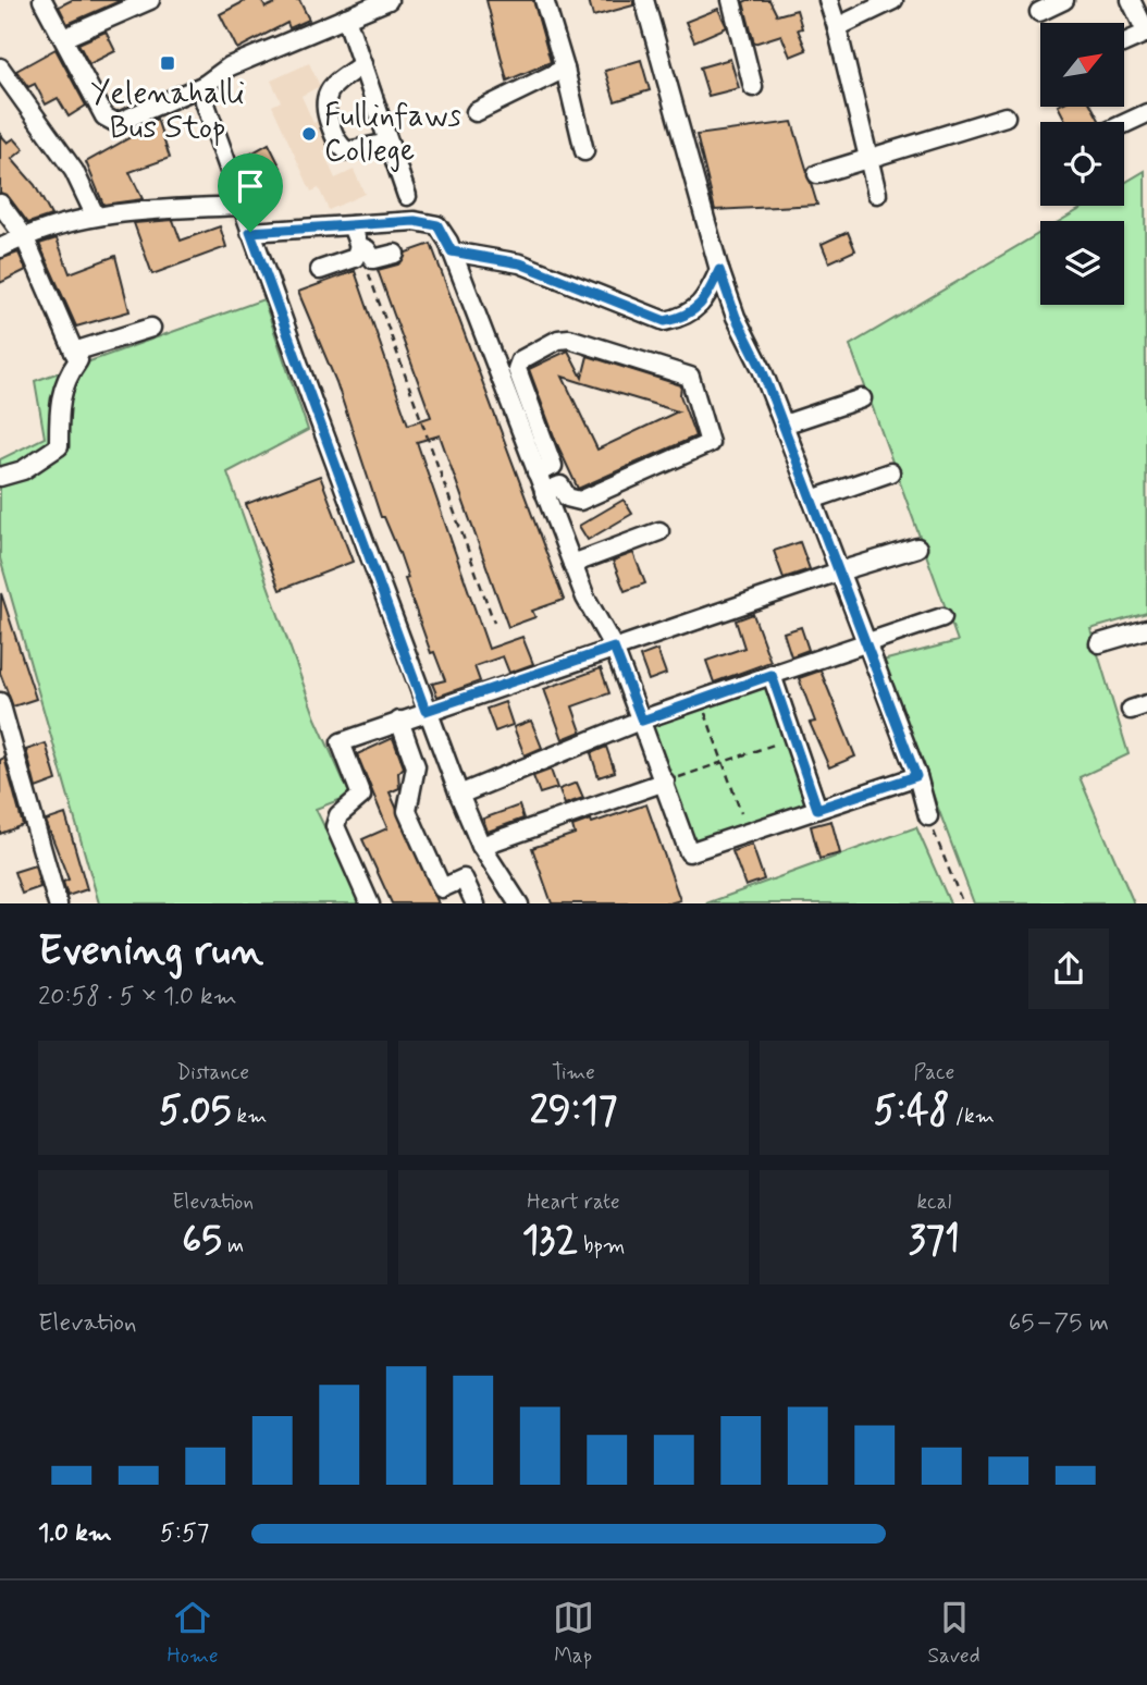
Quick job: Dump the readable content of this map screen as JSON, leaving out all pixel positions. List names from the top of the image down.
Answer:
{
  "places": {
    "transit": ["Yelenahalli Bus Stop"],
    "other": ["Fullinfaws College"]
  },
  "north": "top right",
  "page": {
    "heading": ["Evening run", "20:58 · 5 × 1.0 km"],
    "stats": [
      ["Distance", "5.05 km"],
      ["Time", "29:17"],
      ["Pace", "5:48 /km"],
      ["Elevation", "65 m"],
      ["Heart rate", "132 bpm"],
      ["kcal", "371"]
    ],
    "chart": ["Elevation", "65–75 m"],
    "list": [
      {
        "name": "1.0 km",
        "note": "5:57"
      }
    ],
    "tabs": ["Home", "Map", "Saved"]
  }
}
